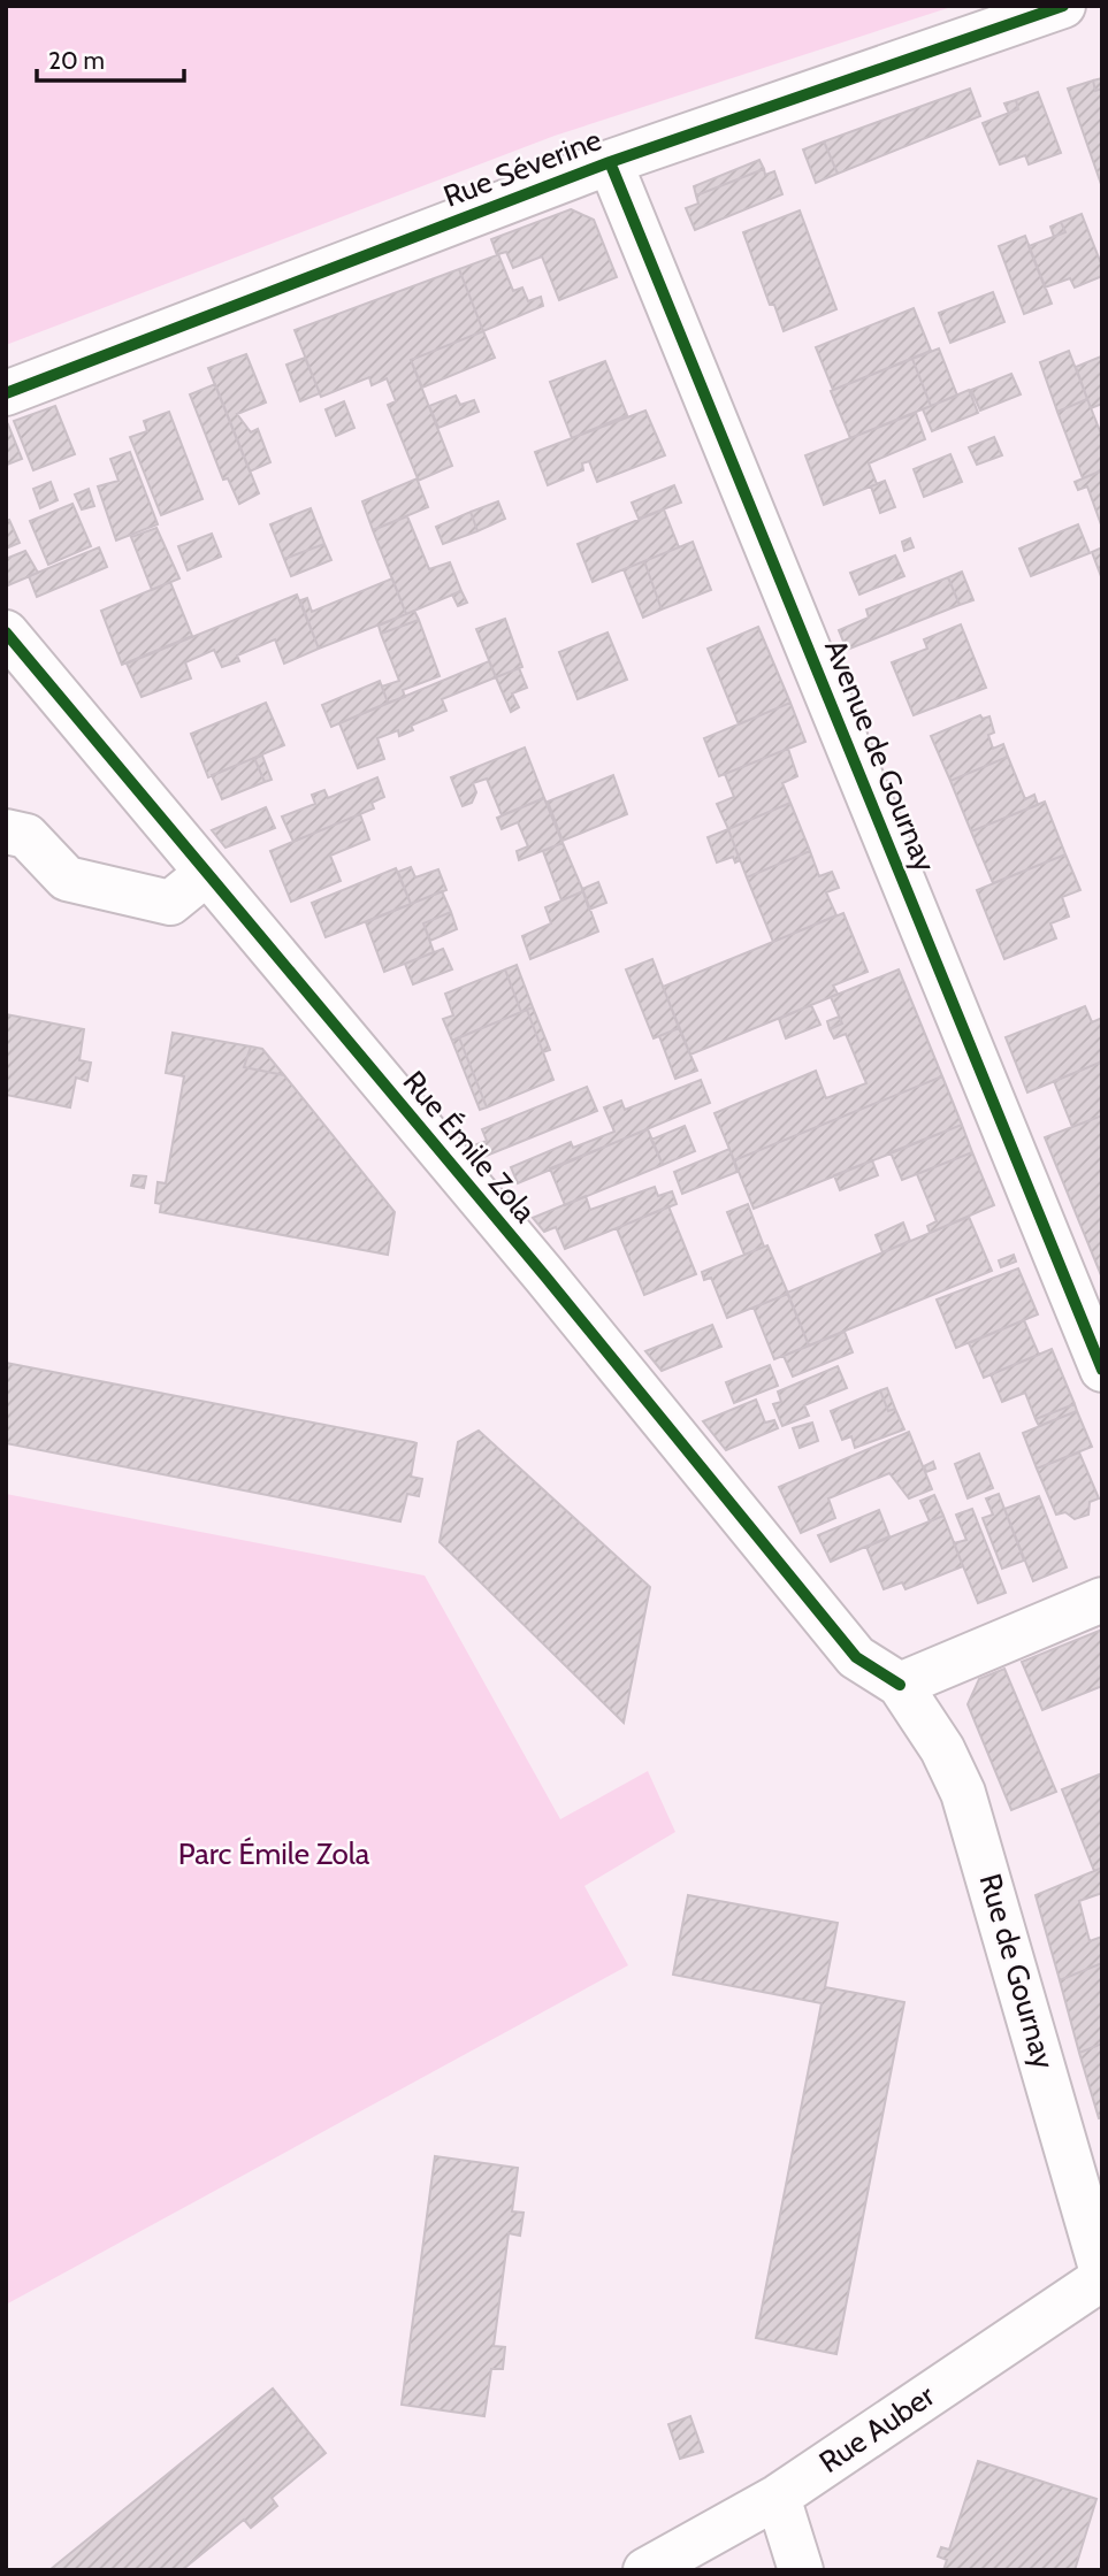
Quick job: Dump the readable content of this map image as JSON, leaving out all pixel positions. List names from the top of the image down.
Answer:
{
  "streets": {
    "street": [
      "Rue Séverine",
      "Avenue de Gournay",
      "Rue Émile Zola",
      "Rue de Gournay",
      "Rue Auber"
    ]
  },
  "crossings": [
    ["Rue Séverine", "Avenue de Gournay"],
    ["Rue Émile Zola", "Rue de Gournay"]
  ],
  "parks": ["Parc Émile Zola"],
  "scale_bar": "20 m"
}
